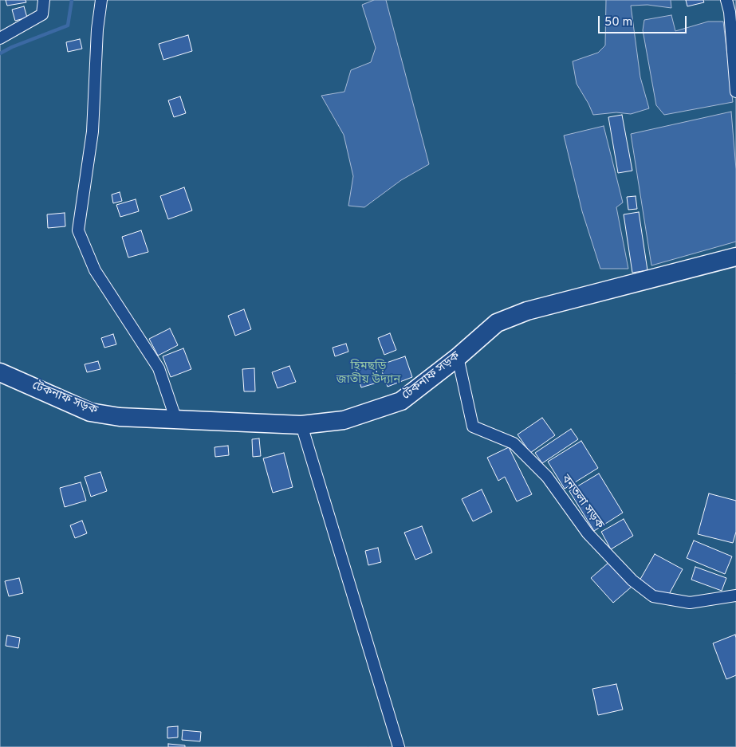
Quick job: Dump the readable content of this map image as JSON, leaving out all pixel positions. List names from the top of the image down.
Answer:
{
  "streets": {
    "highway": ["টেকনাফ সড়ক"],
    "street": ["বনতলা সড়ক"]
  },
  "crossings": [
    ["টেকনাফ সড়ক", "বনতলা সড়ক"]
  ],
  "parks": ["হিমছড়ি জাতীয় উদ্যান"],
  "scale_bar": "50 m"
}
